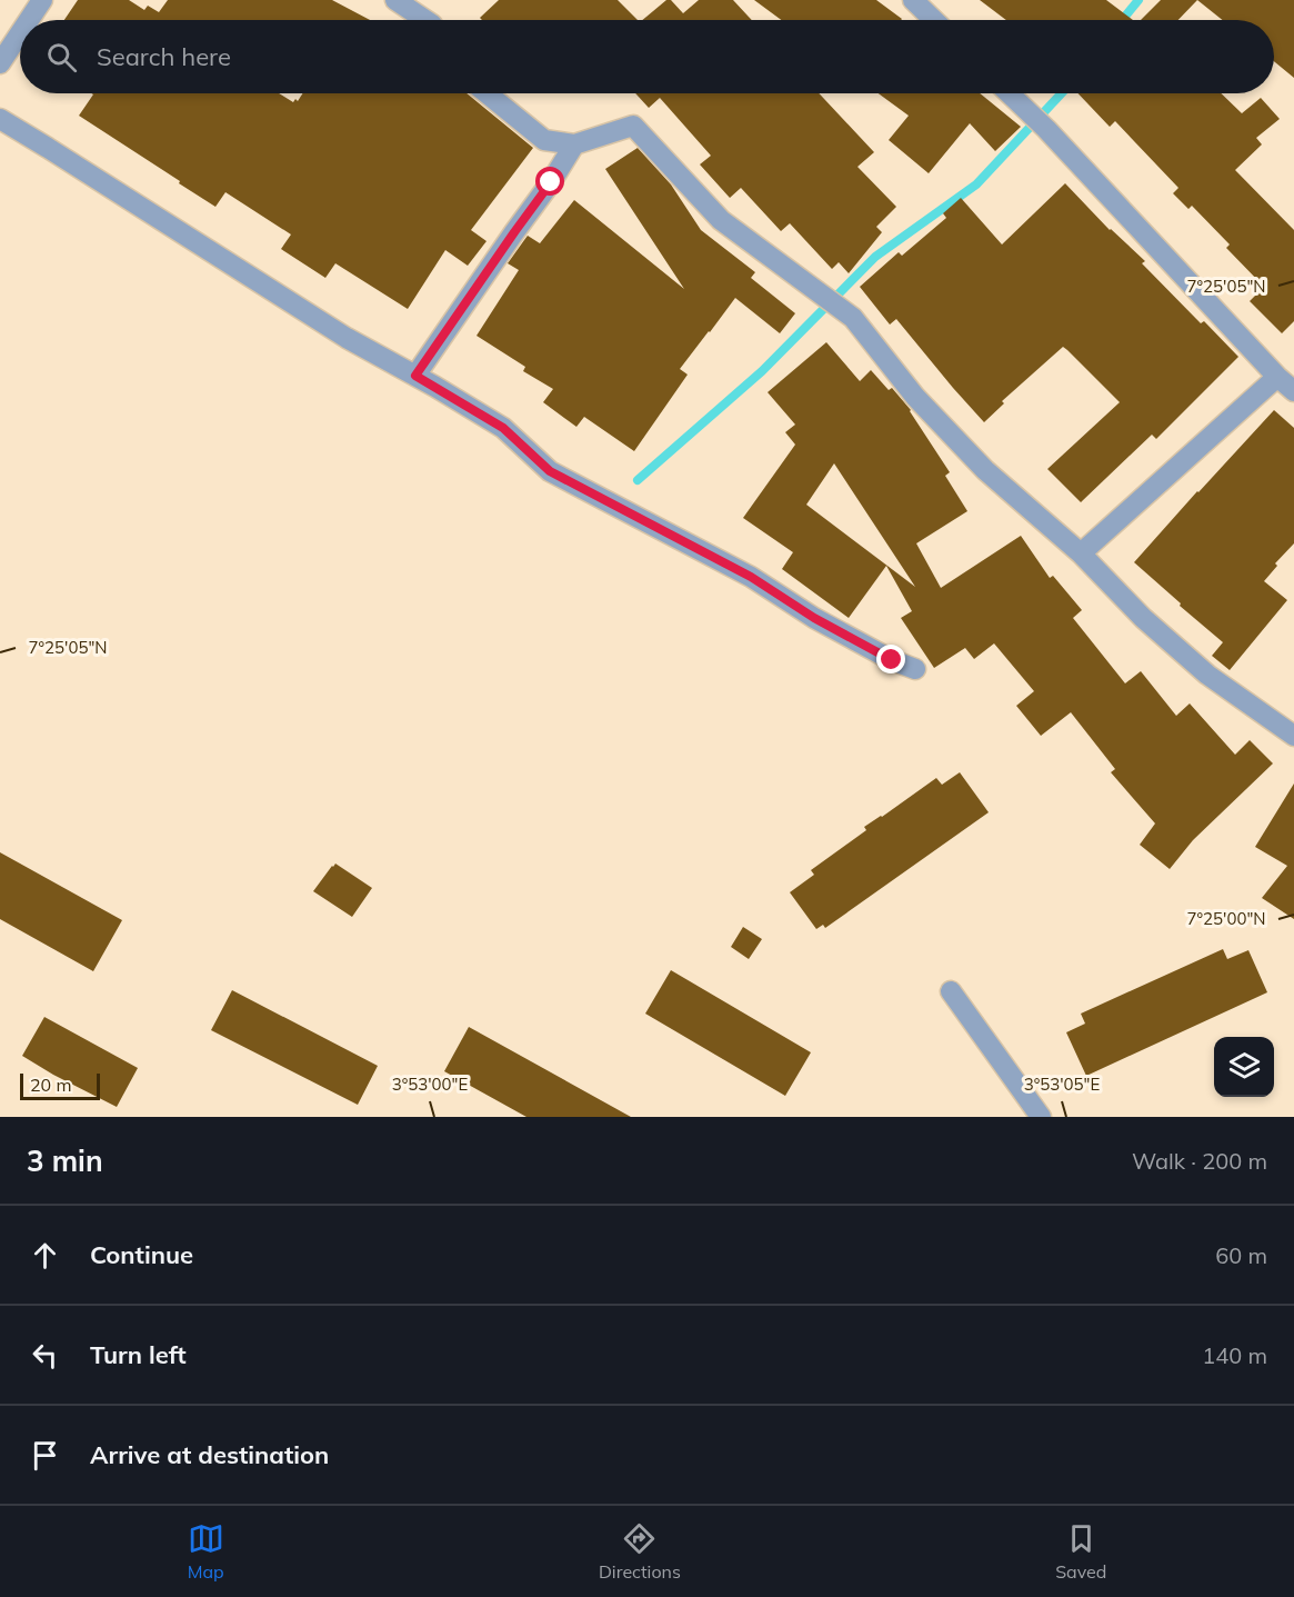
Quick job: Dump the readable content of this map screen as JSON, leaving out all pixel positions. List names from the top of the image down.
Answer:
{
  "scale_bar": "20 m",
  "page": {
    "search": "Search here",
    "scale": "20 m",
    "heading": ["3 min", "Walk · 200 m"],
    "list": [
      ["Continue", "60 m"],
      ["Turn left", "140 m"],
      "Arrive at destination"
    ],
    "nav": ["Map", "Directions", "Saved"]
  },
  "coordinates": [
    "7°25'05\"N",
    "7°25'00\"N",
    "3°53'00\"E",
    "3°53'05\"E"
  ]
}
